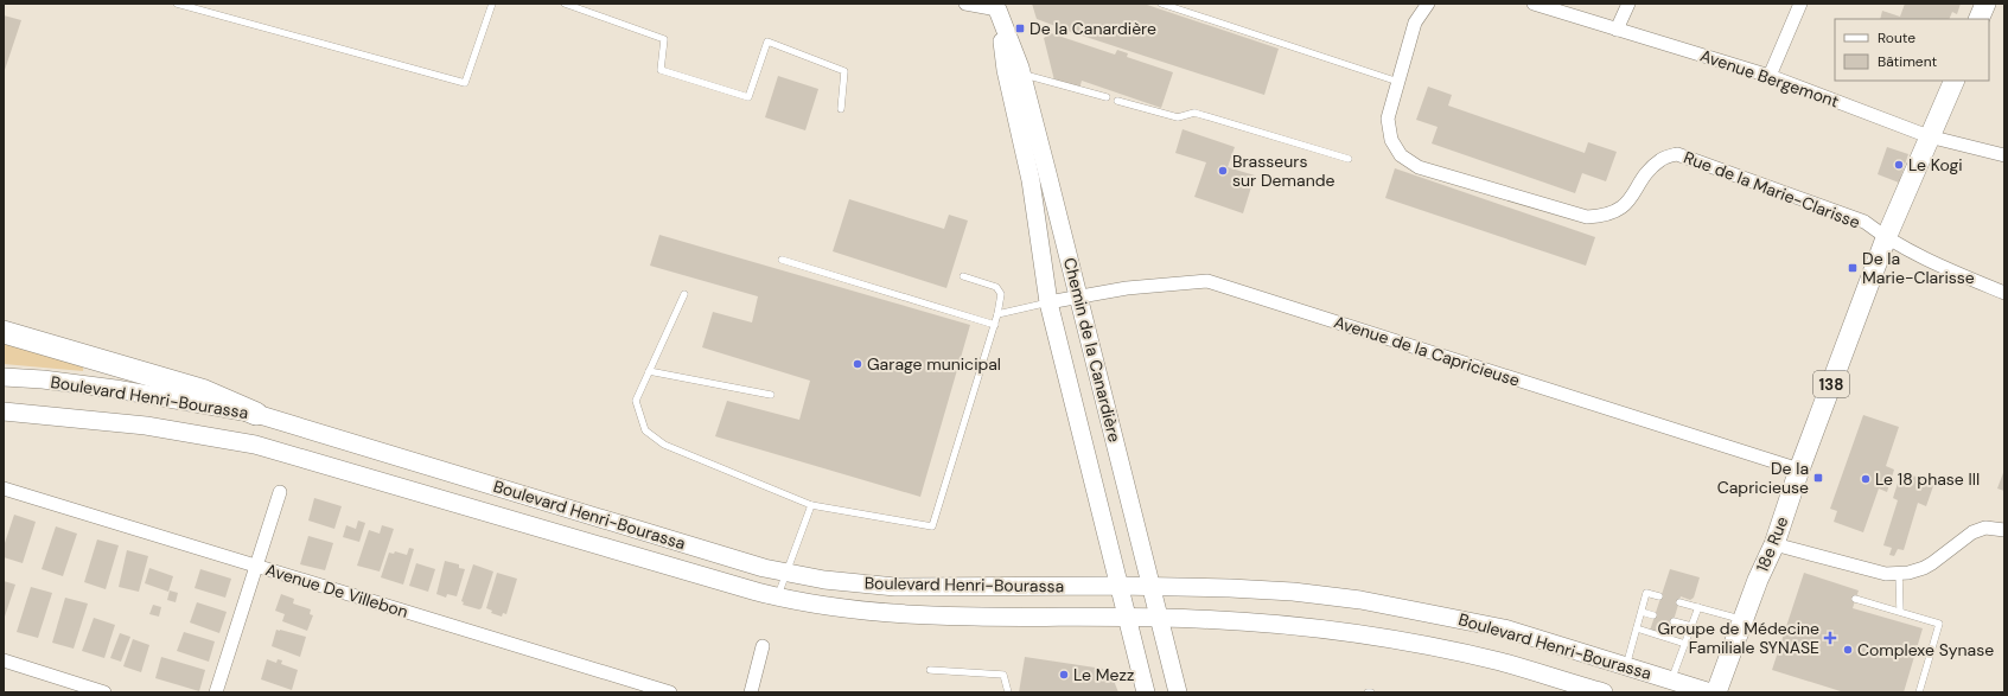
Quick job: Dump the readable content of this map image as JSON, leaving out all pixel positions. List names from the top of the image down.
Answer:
{
  "streets": {
    "main road": [
      "Chemin de la Canardière",
      "138",
      "Boulevard Henri-Bourassa",
      "18e Rue"
    ],
    "street": [
      "Avenue Bergemont",
      "Rue de la Marie-Clarisse",
      "Avenue de la Capricieuse",
      "Avenue De Villebon"
    ]
  },
  "crossings": [
    ["Avenue Bergemont", "18e Rue"],
    ["Rue de la Marie-Clarisse", "18e Rue"],
    ["Chemin de la Canardière", "Avenue de la Capricieuse"],
    ["Chemin de la Canardière", "Boulevard Henri-Bourassa"],
    ["Avenue de la Capricieuse", "18e Rue"]
  ],
  "places": {
    "transit": ["De la Canardière", "De la Marie-Clarisse", "De la Capricieuse"],
    "other": [
      "Le Kogi",
      "Brasseurs sur Demande",
      "Garage municipal",
      "Le 18 phase III",
      "Complexe Synase",
      "Le Mezz"
    ],
    "health": ["Groupe de Médecine Familiale SYNASE"]
  },
  "legend": ["Route", "Bâtiment"]
}
